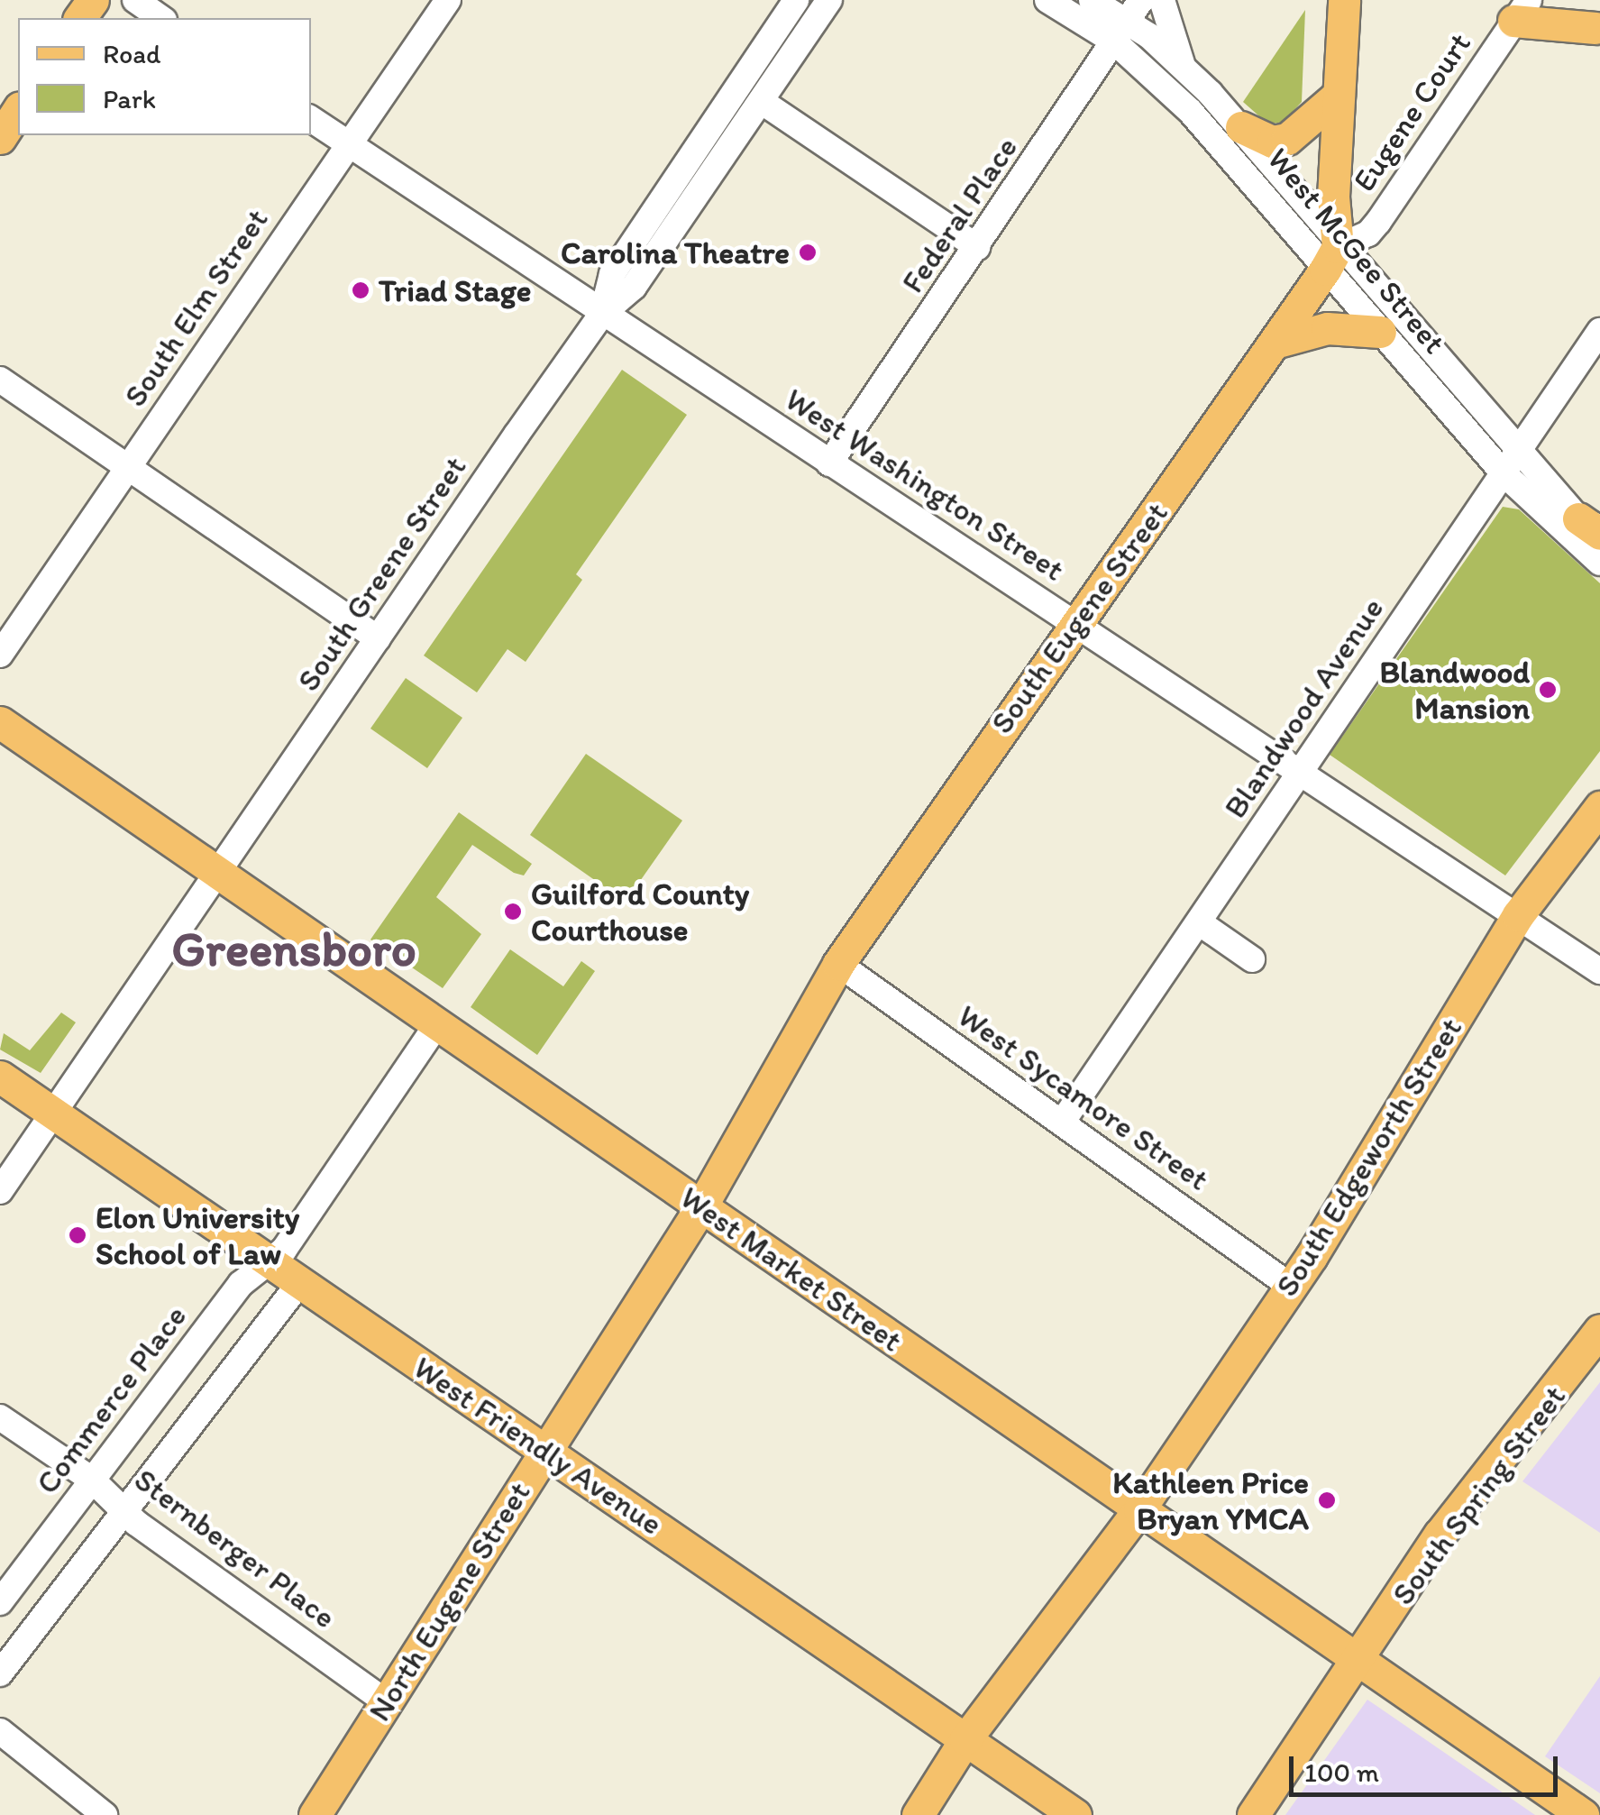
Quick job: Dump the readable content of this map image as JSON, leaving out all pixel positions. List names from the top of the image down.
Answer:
{
  "streets": {
    "main road": [
      "South Eugene Street",
      "South Edgeworth Street",
      "West Market Street",
      "West Friendly Avenue",
      "South Spring Street",
      "North Eugene Street"
    ],
    "street": [
      "Eugene Court",
      "Federal Place",
      "West McGee Street",
      "South Elm Street",
      "West Washington Street",
      "South Greene Street",
      "Blandwood Avenue",
      "West Sycamore Street",
      "Commerce Place",
      "Sternberger Place"
    ]
  },
  "crossings": [
    ["Eugene Court", "West McGee Street"],
    ["Eugene Court", "South Eugene Street"],
    ["Federal Place", "West McGee Street"],
    ["Federal Place", "West Washington Street"],
    ["West McGee Street", "South Eugene Street"],
    ["West McGee Street", "Blandwood Avenue"],
    ["South Elm Street", "West Washington Street"],
    ["West Washington Street", "South Greene Street"],
    ["West Washington Street", "South Eugene Street"],
    ["West Washington Street", "Blandwood Avenue"],
    ["West Washington Street", "South Edgeworth Street"],
    ["South Greene Street", "West Market Street"],
    ["South Greene Street", "West Friendly Avenue"],
    ["South Eugene Street", "West Sycamore Street"],
    ["South Eugene Street", "West Market Street"],
    ["South Eugene Street", "North Eugene Street"],
    ["Blandwood Avenue", "West Sycamore Street"],
    ["West Sycamore Street", "South Edgeworth Street"],
    ["South Edgeworth Street", "West Market Street"],
    ["South Edgeworth Street", "West Friendly Avenue"],
    ["West Market Street", "Commerce Place"],
    ["West Market Street", "South Spring Street"],
    ["West Market Street", "North Eugene Street"],
    ["Commerce Place", "West Friendly Avenue"],
    ["Commerce Place", "Sternberger Place"],
    ["West Friendly Avenue", "North Eugene Street"],
    ["Sternberger Place", "North Eugene Street"]
  ],
  "districts": ["Greensboro"],
  "places": [
    "Carolina Theatre",
    "Triad Stage",
    "Blandwood Mansion",
    "Guilford County Courthouse",
    "Elon University School of Law",
    "Kathleen Price Bryan YMCA"
  ],
  "legend": ["Road", "Park"],
  "scale_bar": "100 m"
}
